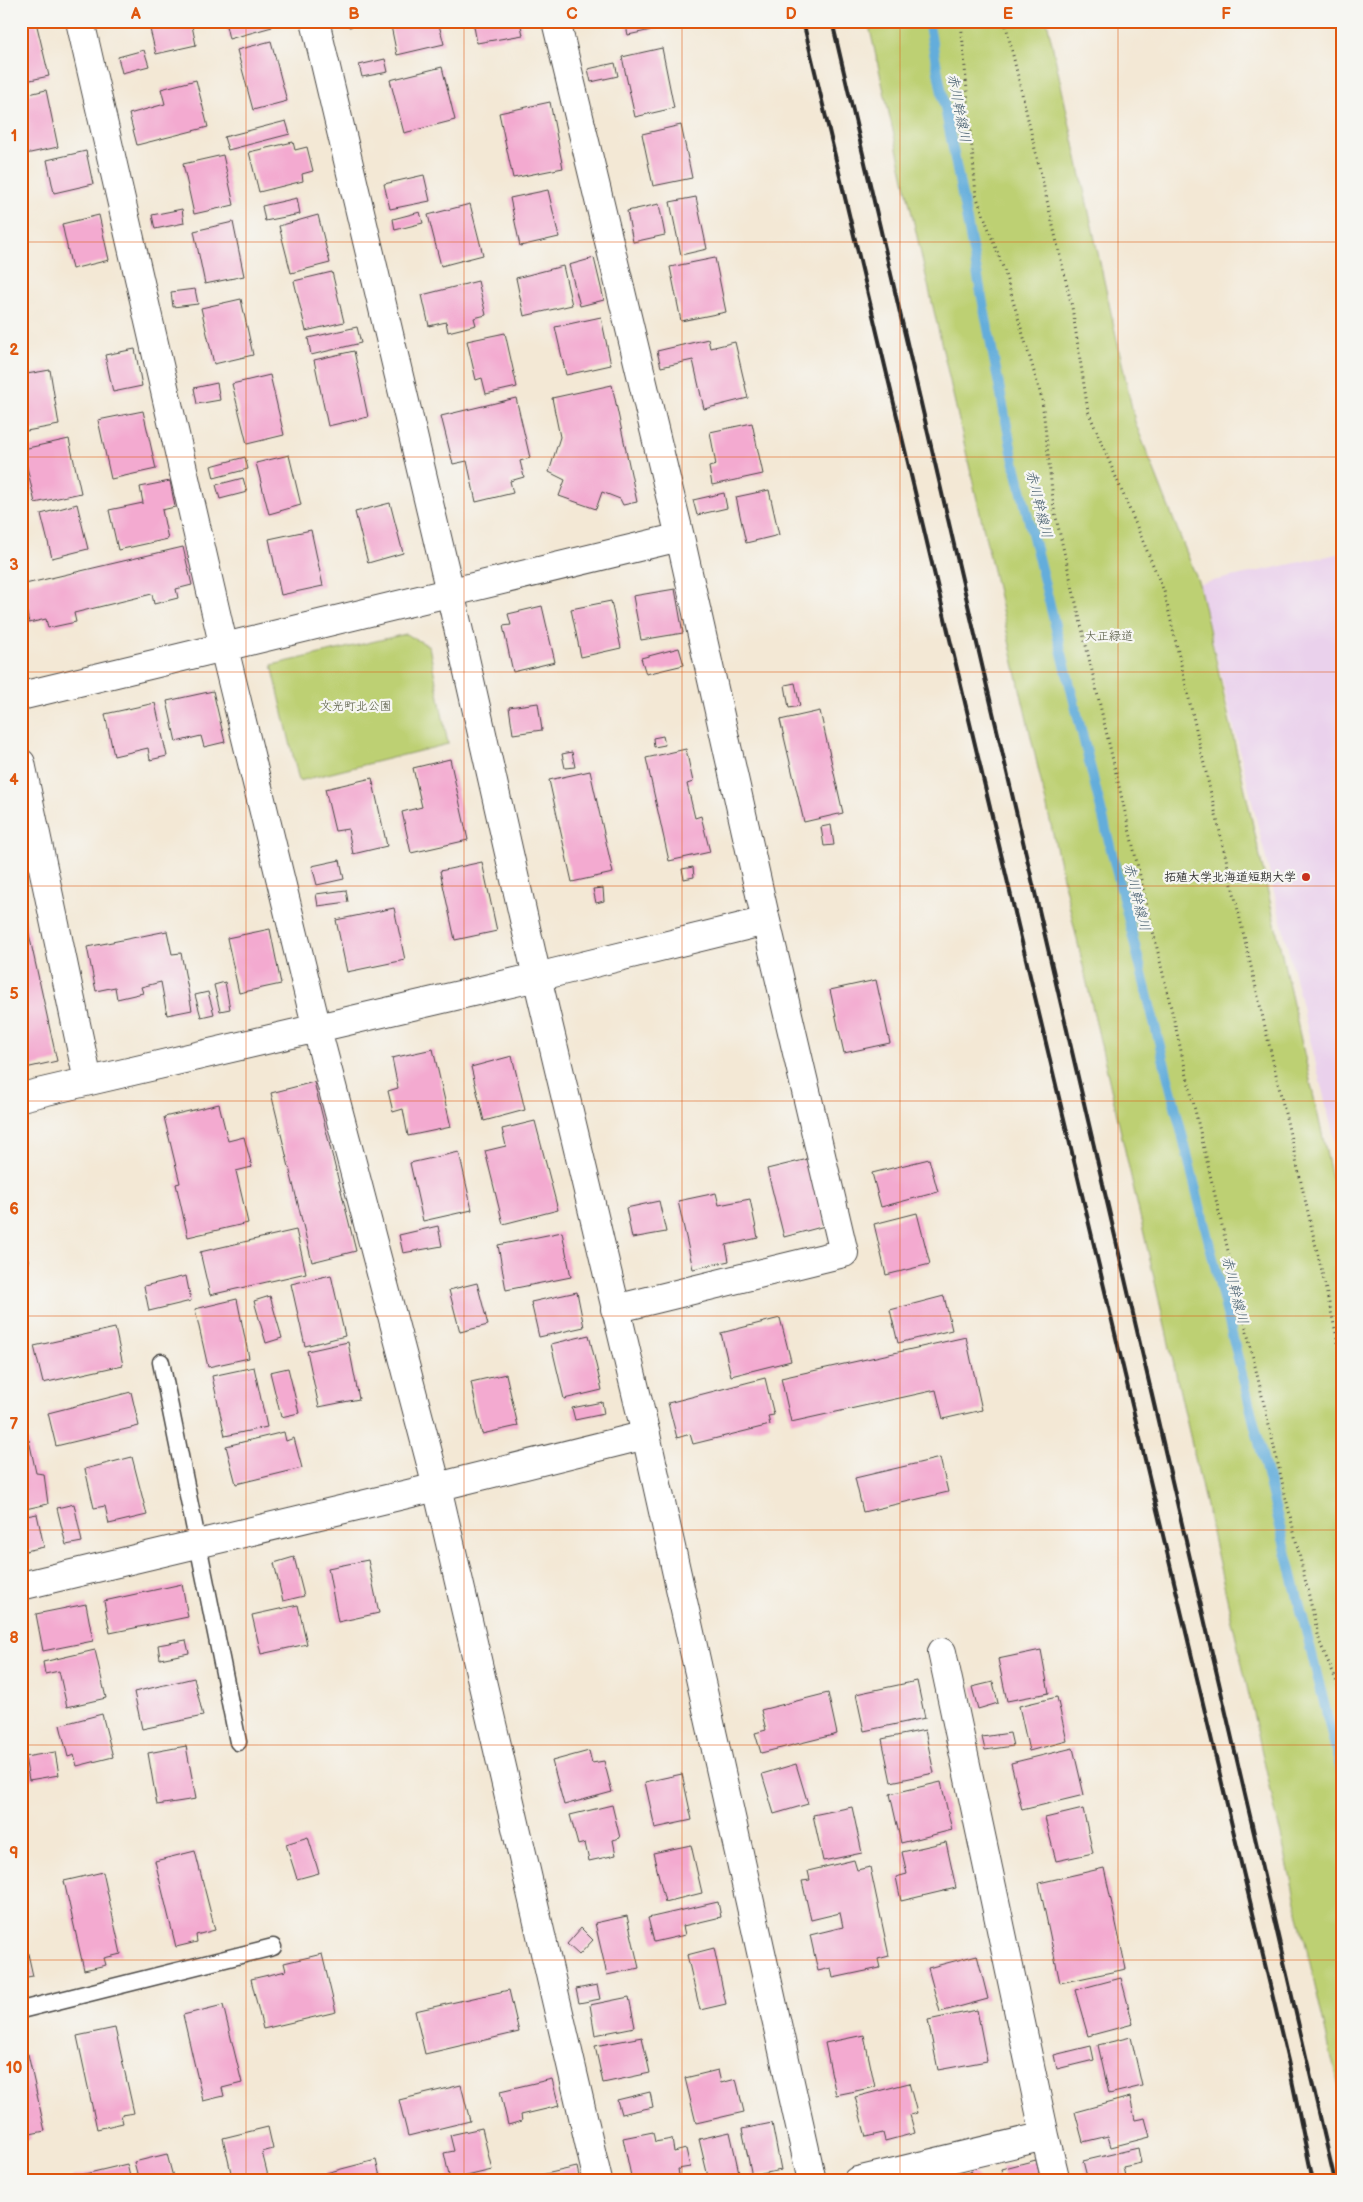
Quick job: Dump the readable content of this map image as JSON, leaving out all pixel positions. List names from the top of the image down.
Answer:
{
  "water": ["赤川幹線川"],
  "parks": ["大正緑道", "文光町北公園"],
  "places": ["拓殖大学北海道短期大学"],
  "grid": {
    "columns": [
      "A",
      "B",
      "C",
      "D",
      "E",
      "F"
    ],
    "rows": [
      "1",
      "2",
      "3",
      "4",
      "5",
      "6",
      "7",
      "8",
      "9",
      "10"
    ]
  }
}
